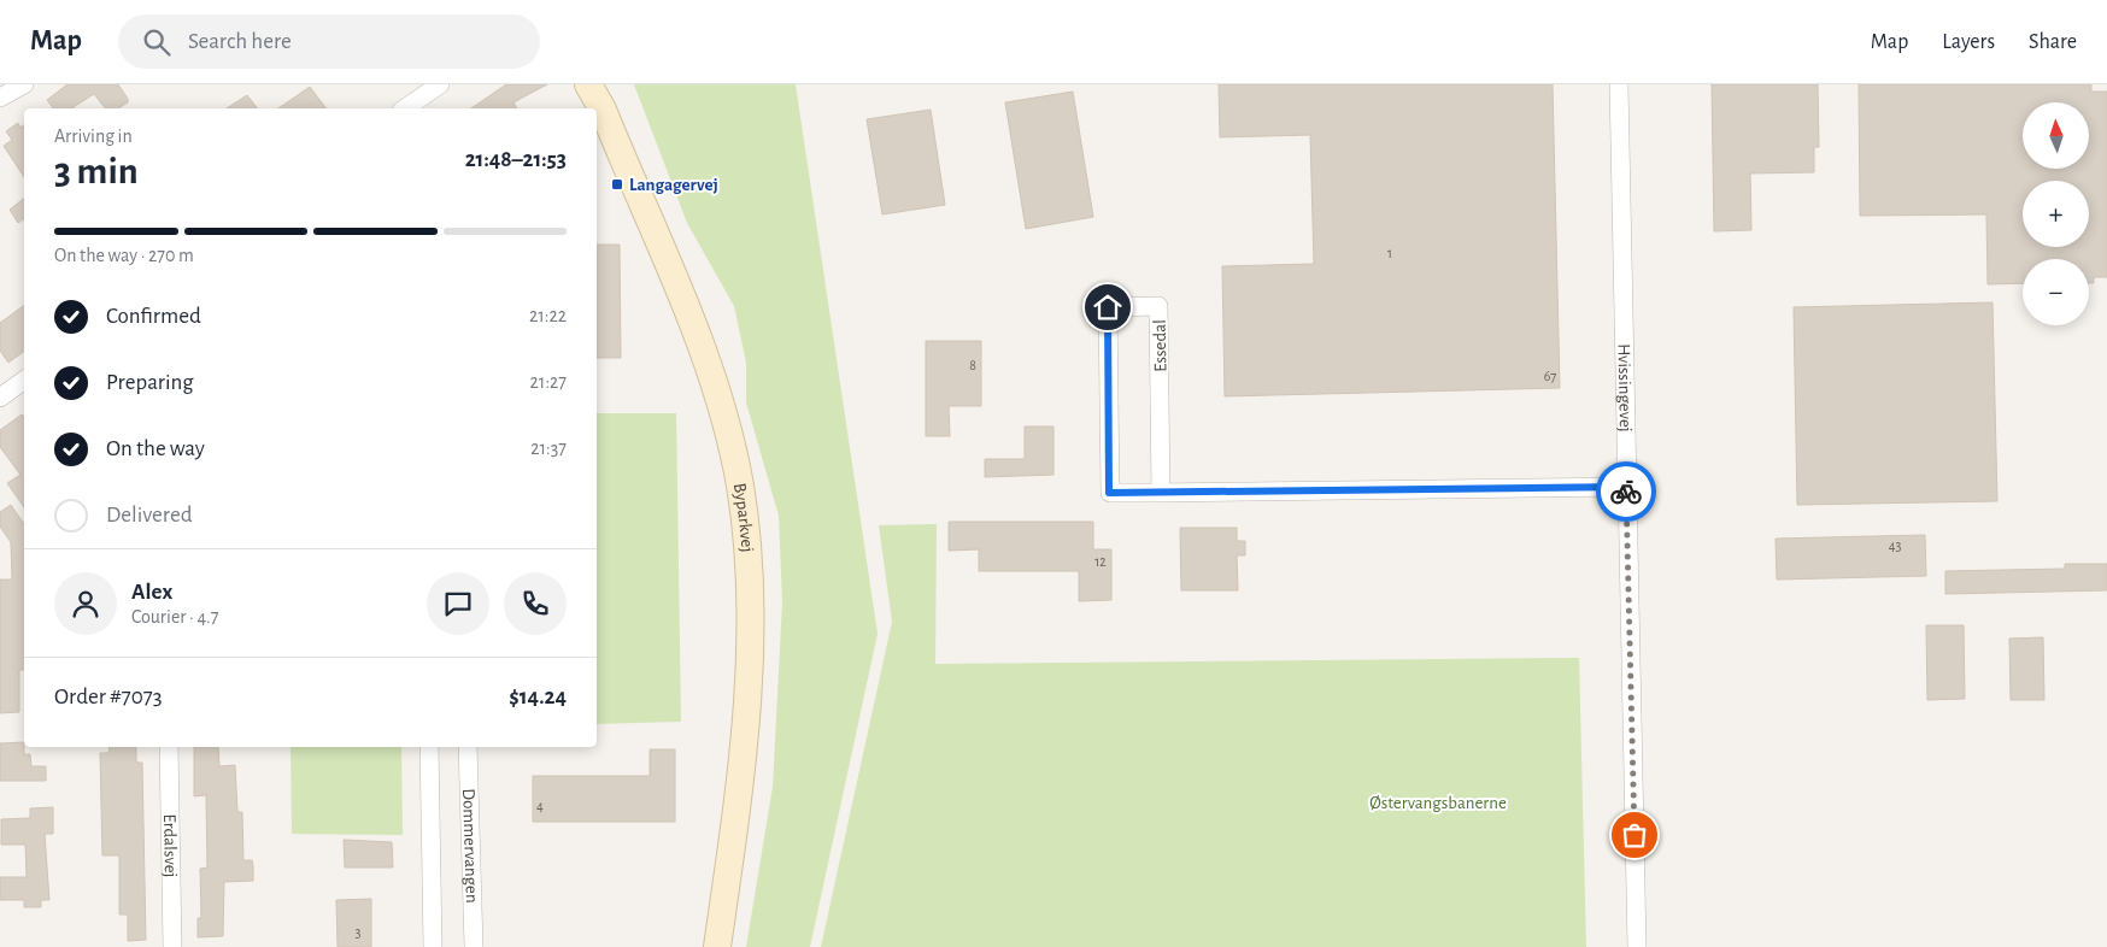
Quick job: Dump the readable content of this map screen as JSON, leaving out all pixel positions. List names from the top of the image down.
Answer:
{
  "streets": {
    "street": [
      "Essedal",
      "Hvissingevej",
      "Byparkvej",
      "Erdalsvej",
      "Dommervangen"
    ]
  },
  "crossings": [
    ["Essedal", "Hvissingevej"]
  ],
  "parks": ["Østervangsbanerne"],
  "places": {
    "transit": ["Langagervej"]
  },
  "house_numbers": [
    "1",
    "8",
    "67",
    "43",
    "12",
    "4",
    "3"
  ],
  "north": "top",
  "page": {
    "header": "Map",
    "search": "Search here",
    "nav": ["Map", "Layers", "Share"],
    "map_buttons": ["+", "−"],
    "heading": ["3 min", "Arriving in", "21:48–21:53"],
    "panel": [
      "Alex",
      "Courier · 4.7",
      "Order #7073",
      "$14.24"
    ],
    "bar": "On the way · 270 m",
    "list": [
      ["Confirmed", "21:22"],
      ["Preparing", "21:27"],
      ["On the way", "21:37"],
      "Delivered"
    ]
  }
}
